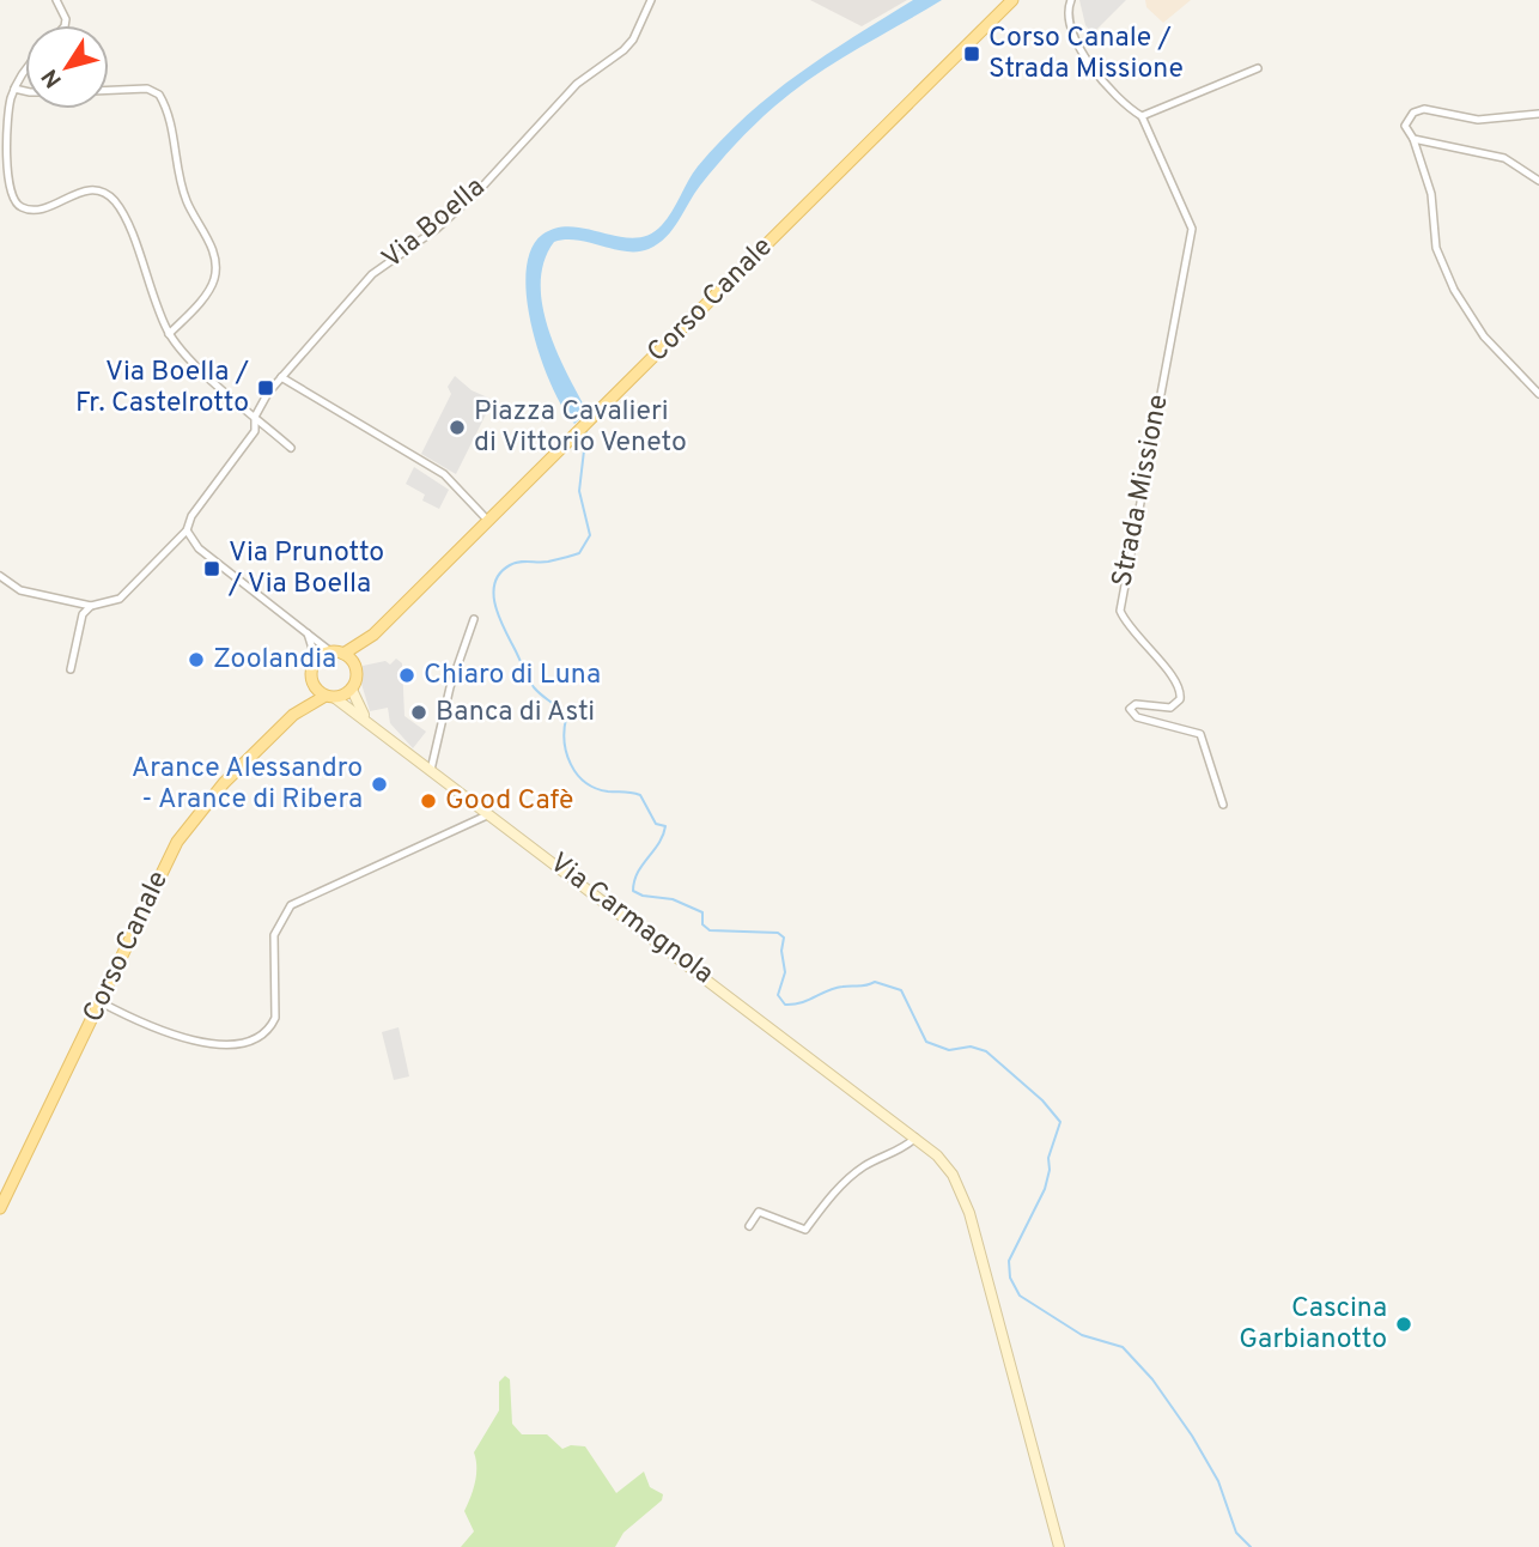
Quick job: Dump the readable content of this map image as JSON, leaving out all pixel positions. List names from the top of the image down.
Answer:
{
  "streets": {
    "main road": ["Corso Canale", "Via Carmagnola"],
    "street": ["Via Boella", "Strada Missione"]
  },
  "crossings": [
    ["Corso Canale", "Via Carmagnola"]
  ],
  "places": {
    "transit": ["Corso Canale / Strada Missione", "Via Boella / Fr. Castelrotto", "Via Prunotto / Via Boella"],
    "other": [
      "Piazza Cavalieri di Vittorio Veneto",
      "Zoolandia",
      "Chiaro di Luna",
      "Banca di Asti",
      "Arance Alessandro - Arance di Ribera",
      "Good Cafè",
      "Cascina Garbianotto"
    ]
  },
  "north": "bottom left"
}
